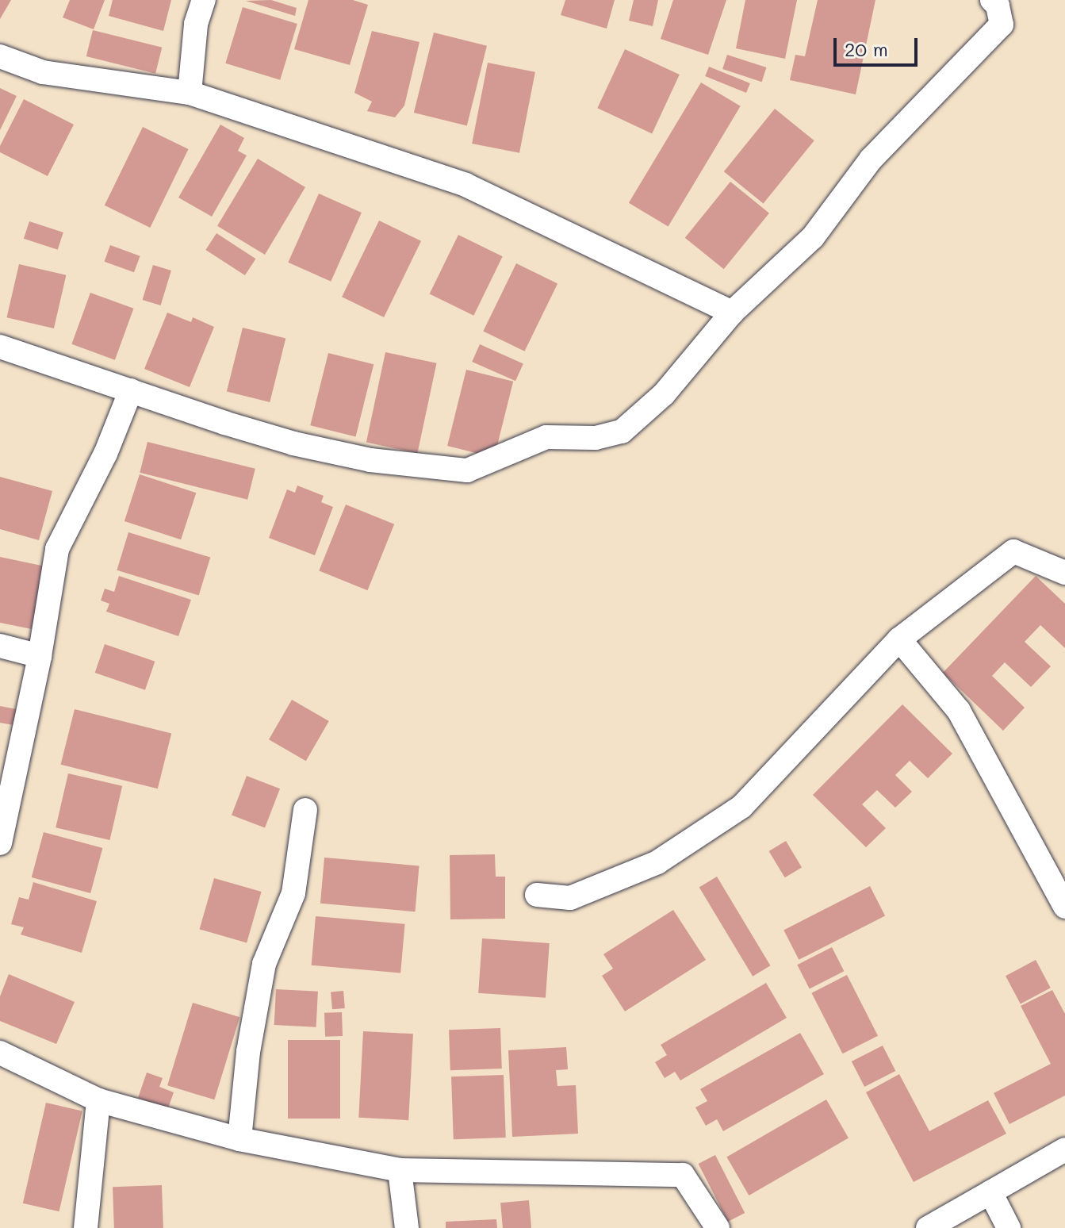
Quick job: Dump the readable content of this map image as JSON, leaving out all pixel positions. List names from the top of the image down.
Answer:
{
  "scale_bar": "20 m"
}
